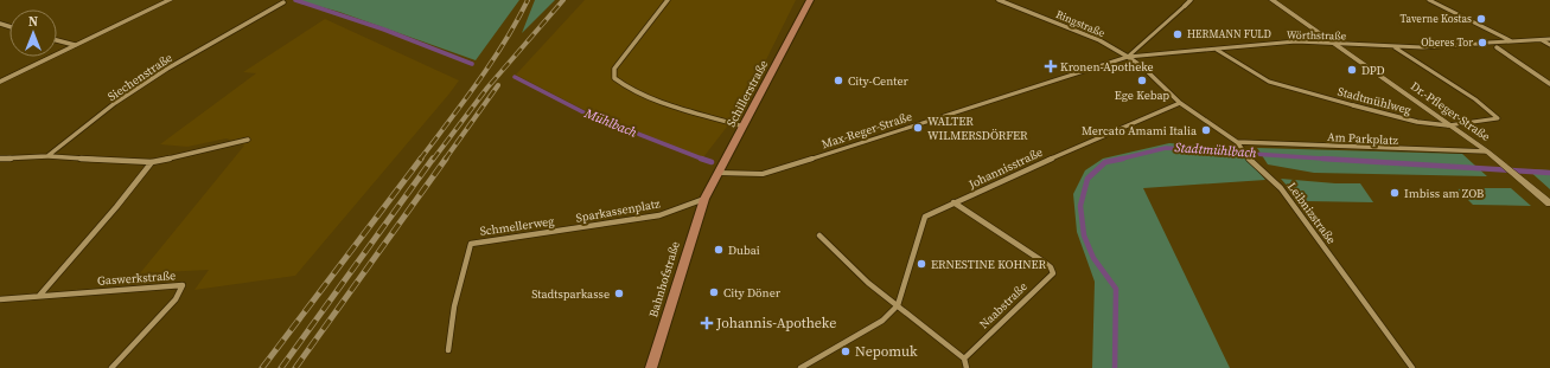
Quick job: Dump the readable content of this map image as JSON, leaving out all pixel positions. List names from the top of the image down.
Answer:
{
  "streets": {
    "main road": ["Schillerstraße", "Bahnhofstraße"],
    "street": [
      "Ringstraße",
      "Wörthstraße",
      "Siechenstraße",
      "Stadtmühlweg",
      "Dr.-Pfleger-Straße",
      "Max-Reger-Straße",
      "Am Parkplatz",
      "Johannisstraße",
      "Sparkassenplatz",
      "Leibnizstraße",
      "Schmellerweg",
      "Gaswerkstraße",
      "Naabstraße"
    ]
  },
  "crossings": [
    ["Ringstraße", "Wörthstraße"],
    ["Ringstraße", "Max-Reger-Straße"],
    ["Ringstraße", "Leibnizstraße"],
    ["Wörthstraße", "Stadtmühlweg"],
    ["Wörthstraße", "Dr.-Pfleger-Straße"],
    ["Wörthstraße", "Max-Reger-Straße"],
    ["Wörthstraße", "Leibnizstraße"],
    ["Schillerstraße", "Max-Reger-Straße"],
    ["Schillerstraße", "Sparkassenplatz"],
    ["Schillerstraße", "Bahnhofstraße"],
    ["Stadtmühlweg", "Dr.-Pfleger-Straße"],
    ["Dr.-Pfleger-Straße", "Am Parkplatz"],
    ["Max-Reger-Straße", "Leibnizstraße"],
    ["Am Parkplatz", "Leibnizstraße"],
    ["Johannisstraße", "Leibnizstraße"],
    ["Johannisstraße", "Naabstraße"],
    ["Sparkassenplatz", "Schmellerweg"],
    ["Sparkassenplatz", "Bahnhofstraße"]
  ],
  "water": ["Mühlbach", "Stadtmühlbach"],
  "places": {
    "other": [
      "Taverne Kostas",
      "HERMANN FULD",
      "Oberes Tor",
      "DPD",
      "City-Center",
      "Ege Kebap",
      "WALTER WILMERSDÖRFER",
      "Mercato Amami Italia",
      "Imbiss am ZOB",
      "Dubai",
      "ERNESTINE KOHNER",
      "City Döner",
      "Stadtsparkasse",
      "Nepomuk"
    ],
    "health": ["Kronen-Apotheke", "Johannis-Apotheke"]
  },
  "north": "top"
}
